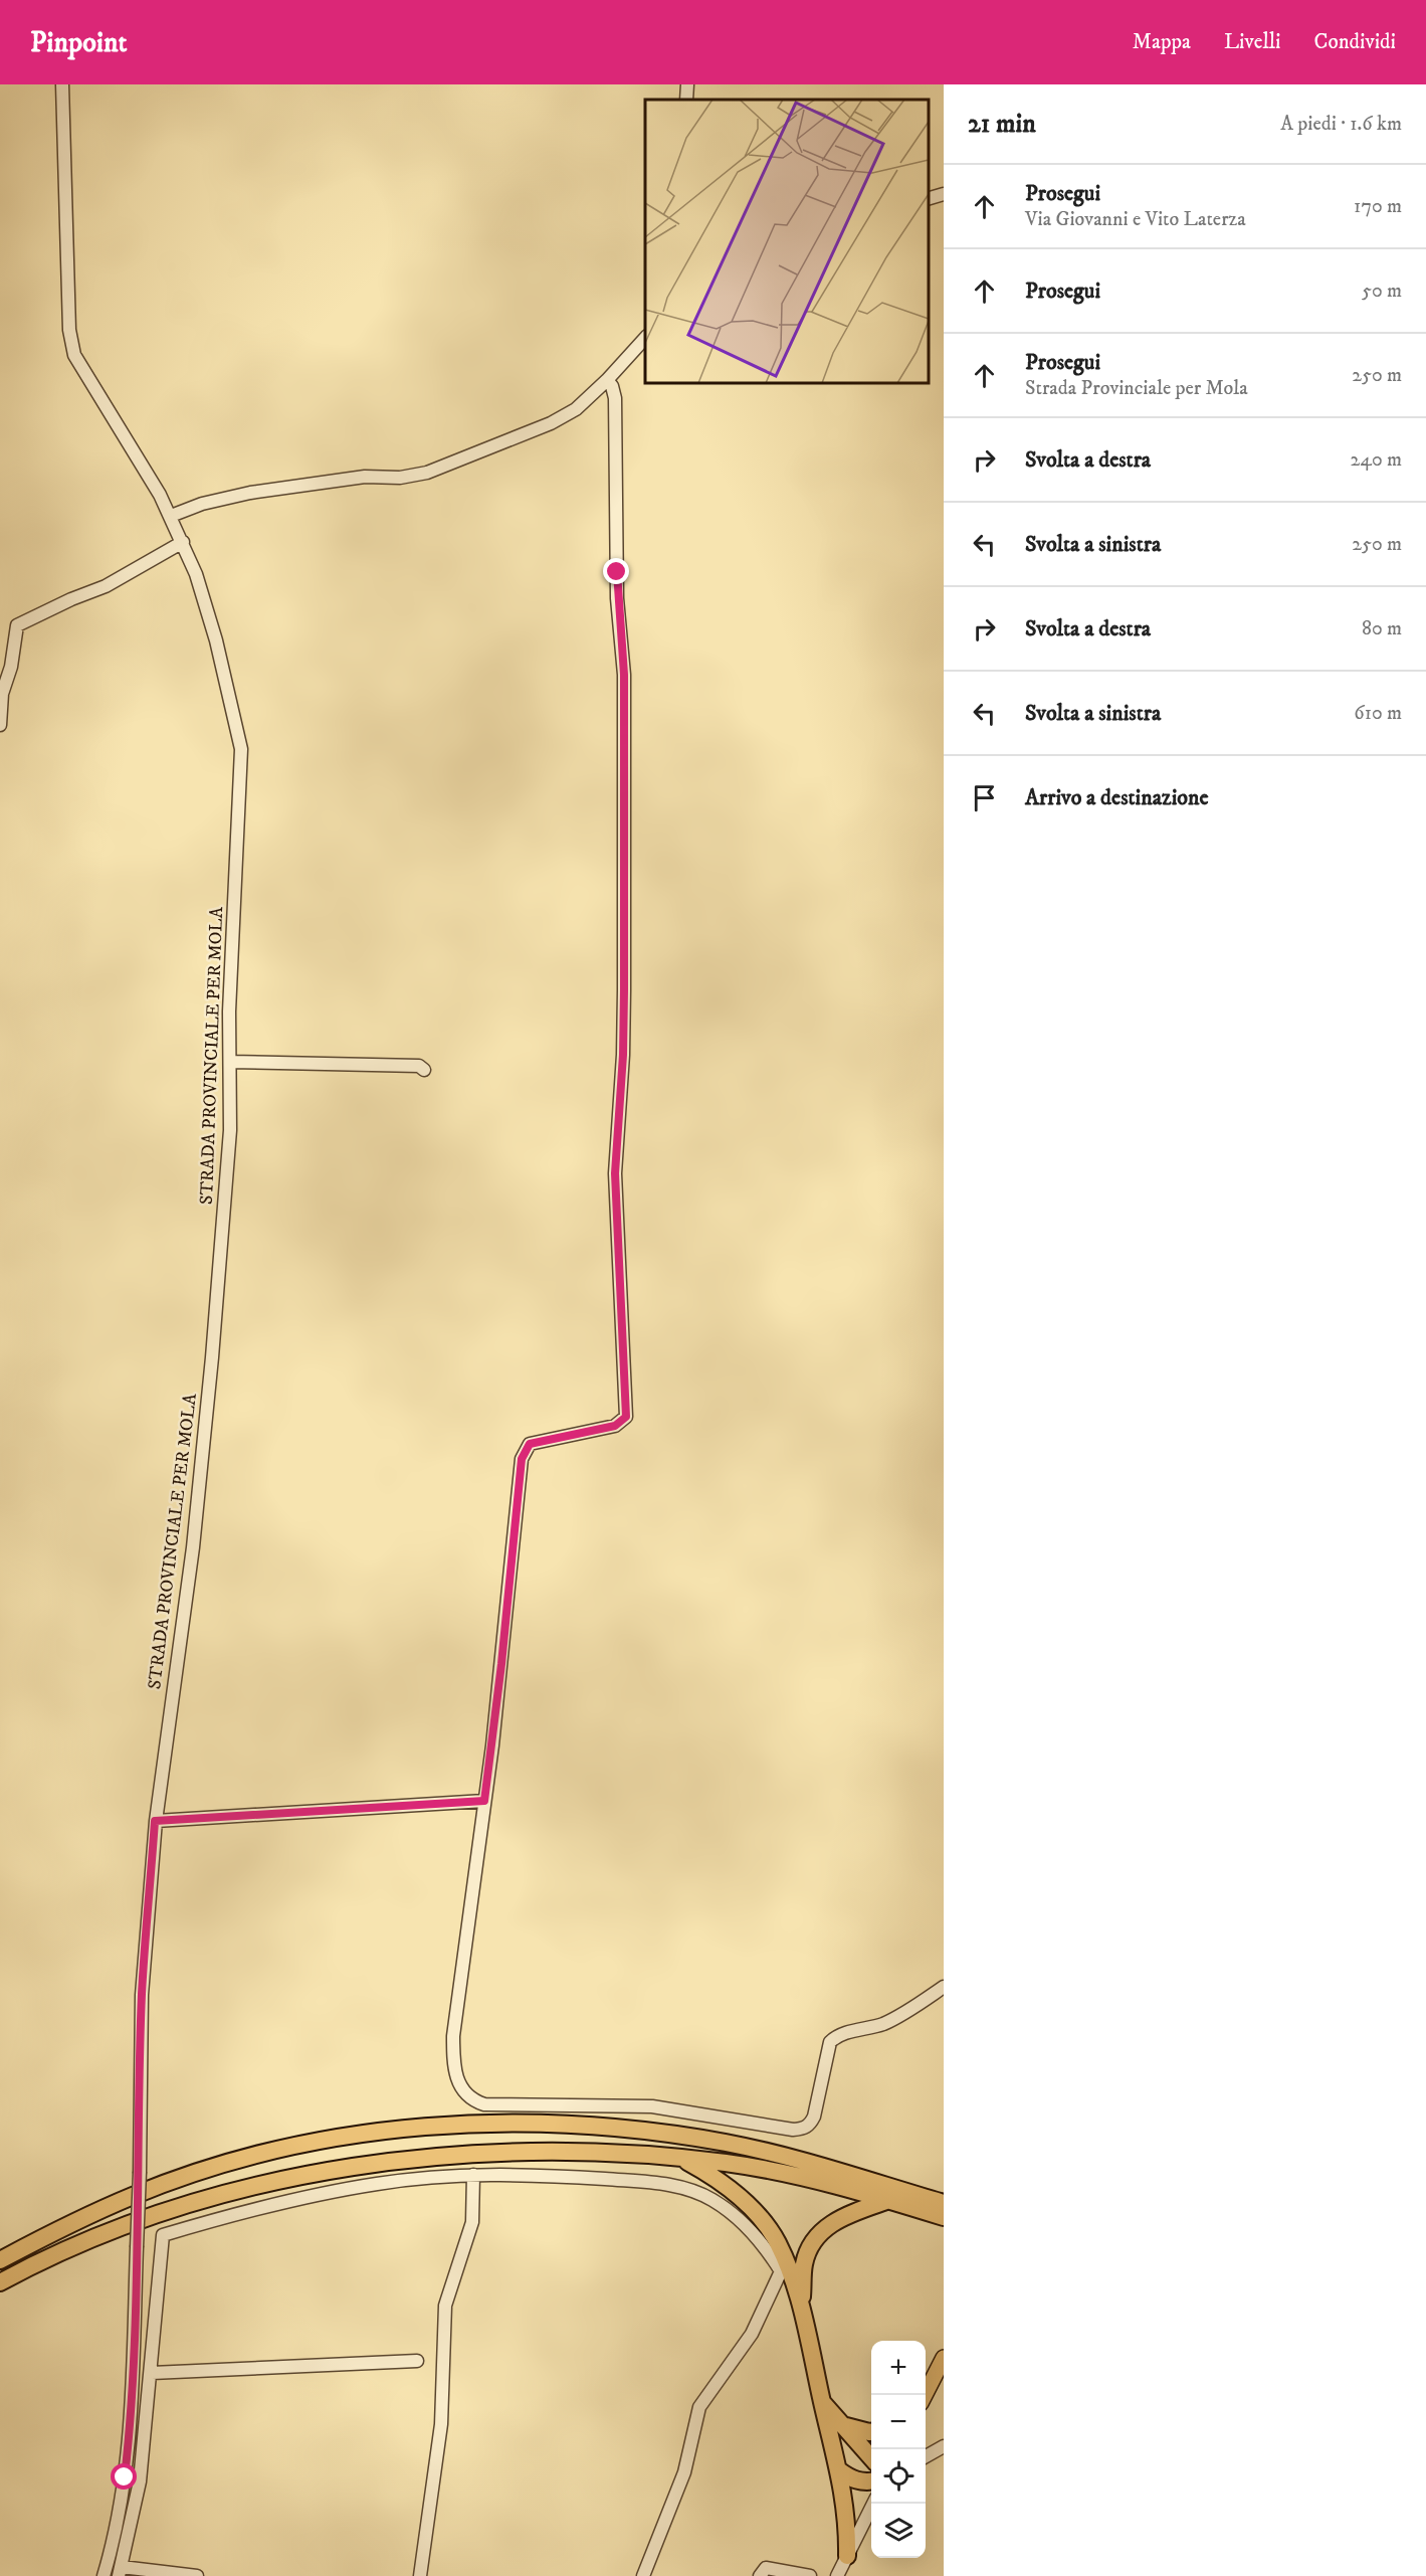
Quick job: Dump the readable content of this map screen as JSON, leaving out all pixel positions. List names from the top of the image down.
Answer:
{
  "streets": {
    "street": ["STRADA PROVINCIALE PER MOLA"]
  },
  "page": {
    "header": "Pinpoint",
    "nav": ["Mappa", "Livelli", "Condividi"],
    "heading": ["21 min", "A piedi · 1.6 km"],
    "list": [
      ["Prosegui", "Via Giovanni e Vito Laterza", "170 m"],
      ["Prosegui", "50 m"],
      ["Prosegui", "Strada Provinciale per Mola", "250 m"],
      ["Svolta a destra", "240 m"],
      ["Svolta a sinistra", "250 m"],
      ["Svolta a destra", "80 m"],
      ["Svolta a sinistra", "610 m"],
      "Arrivo a destinazione"
    ],
    "map_buttons": ["+", "−"]
  }
}
